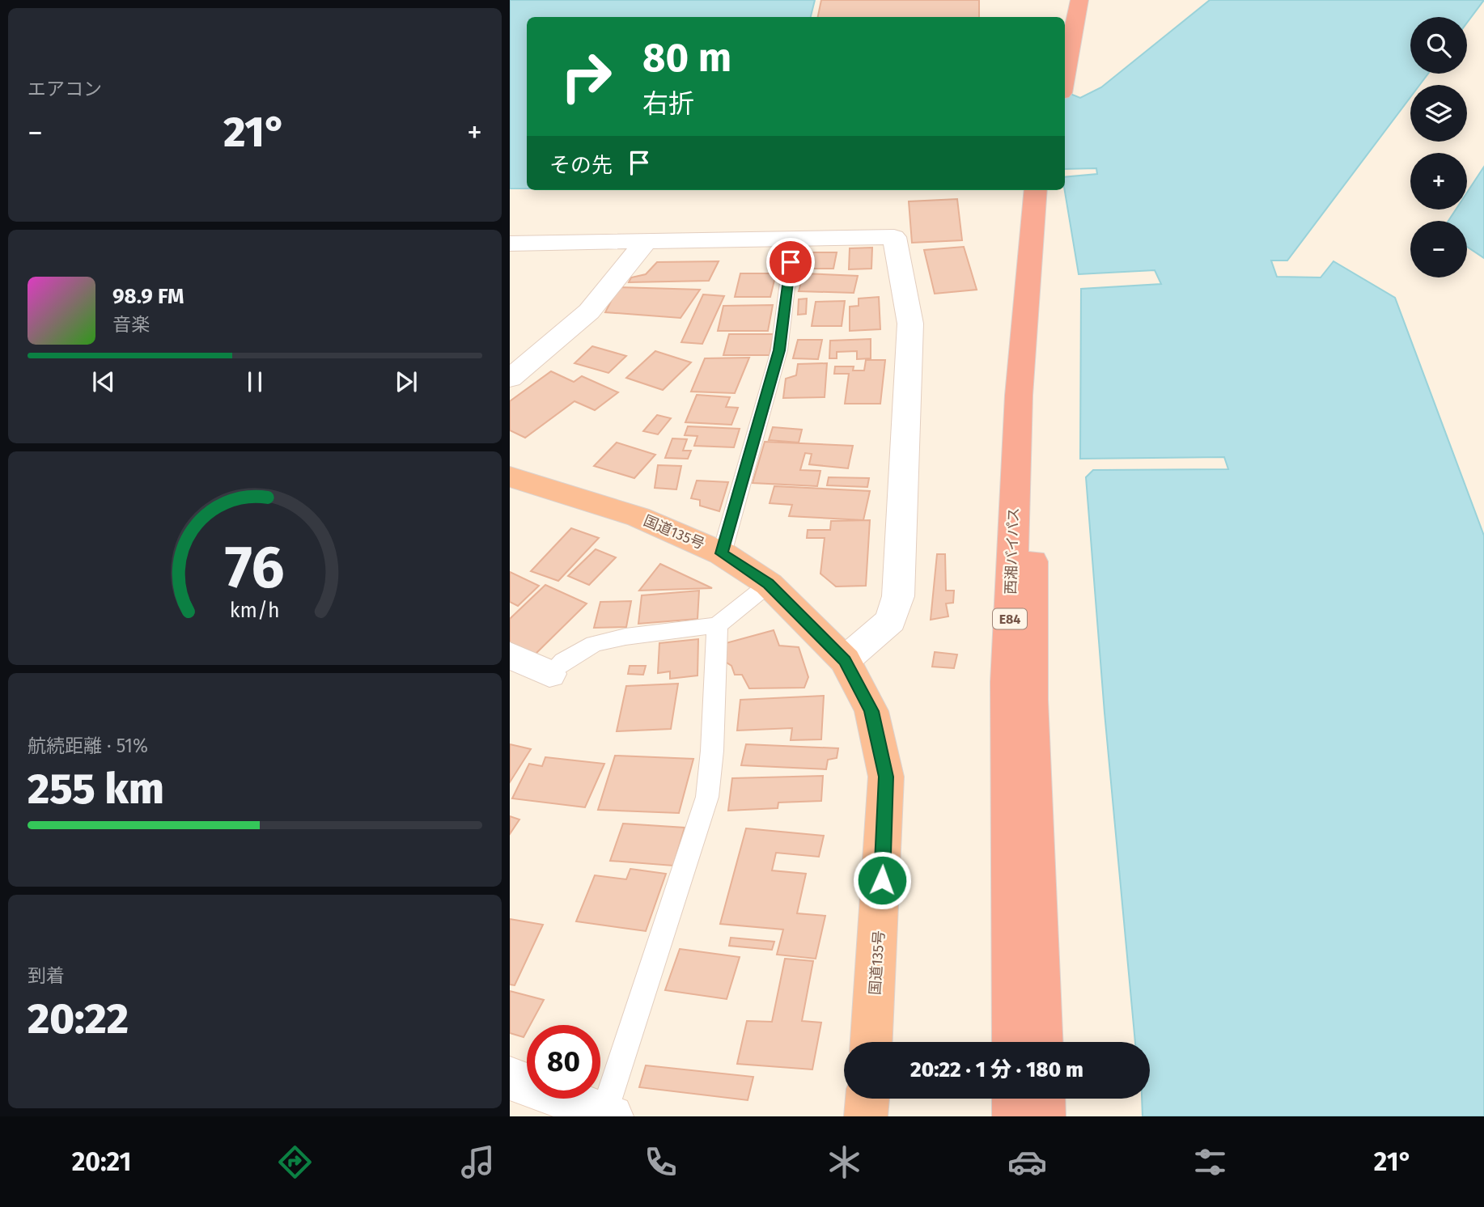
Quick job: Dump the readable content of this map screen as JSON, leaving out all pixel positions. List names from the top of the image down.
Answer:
{
  "streets": {
    "highway": ["国道135号", "西湘バイパス", "E84"]
  },
  "page": {
    "tile": [
      "エアコン",
      ["航続距離 · 51%", "255 km"],
      ["到着", "20:22"]
    ],
    "map_buttons": ["+", "−"],
    "turn": ["80 m", "右折"],
    "heat": ["−", "21°", "+"],
    "then": "その先",
    "song": ["98.9 FM", "音楽"],
    "limit": "80",
    "trip": "20:22 · 1 分 · 180 m",
    "tabs": ["20:21", "21°"],
    "gauge": ["76", "km/h"]
  }
}
